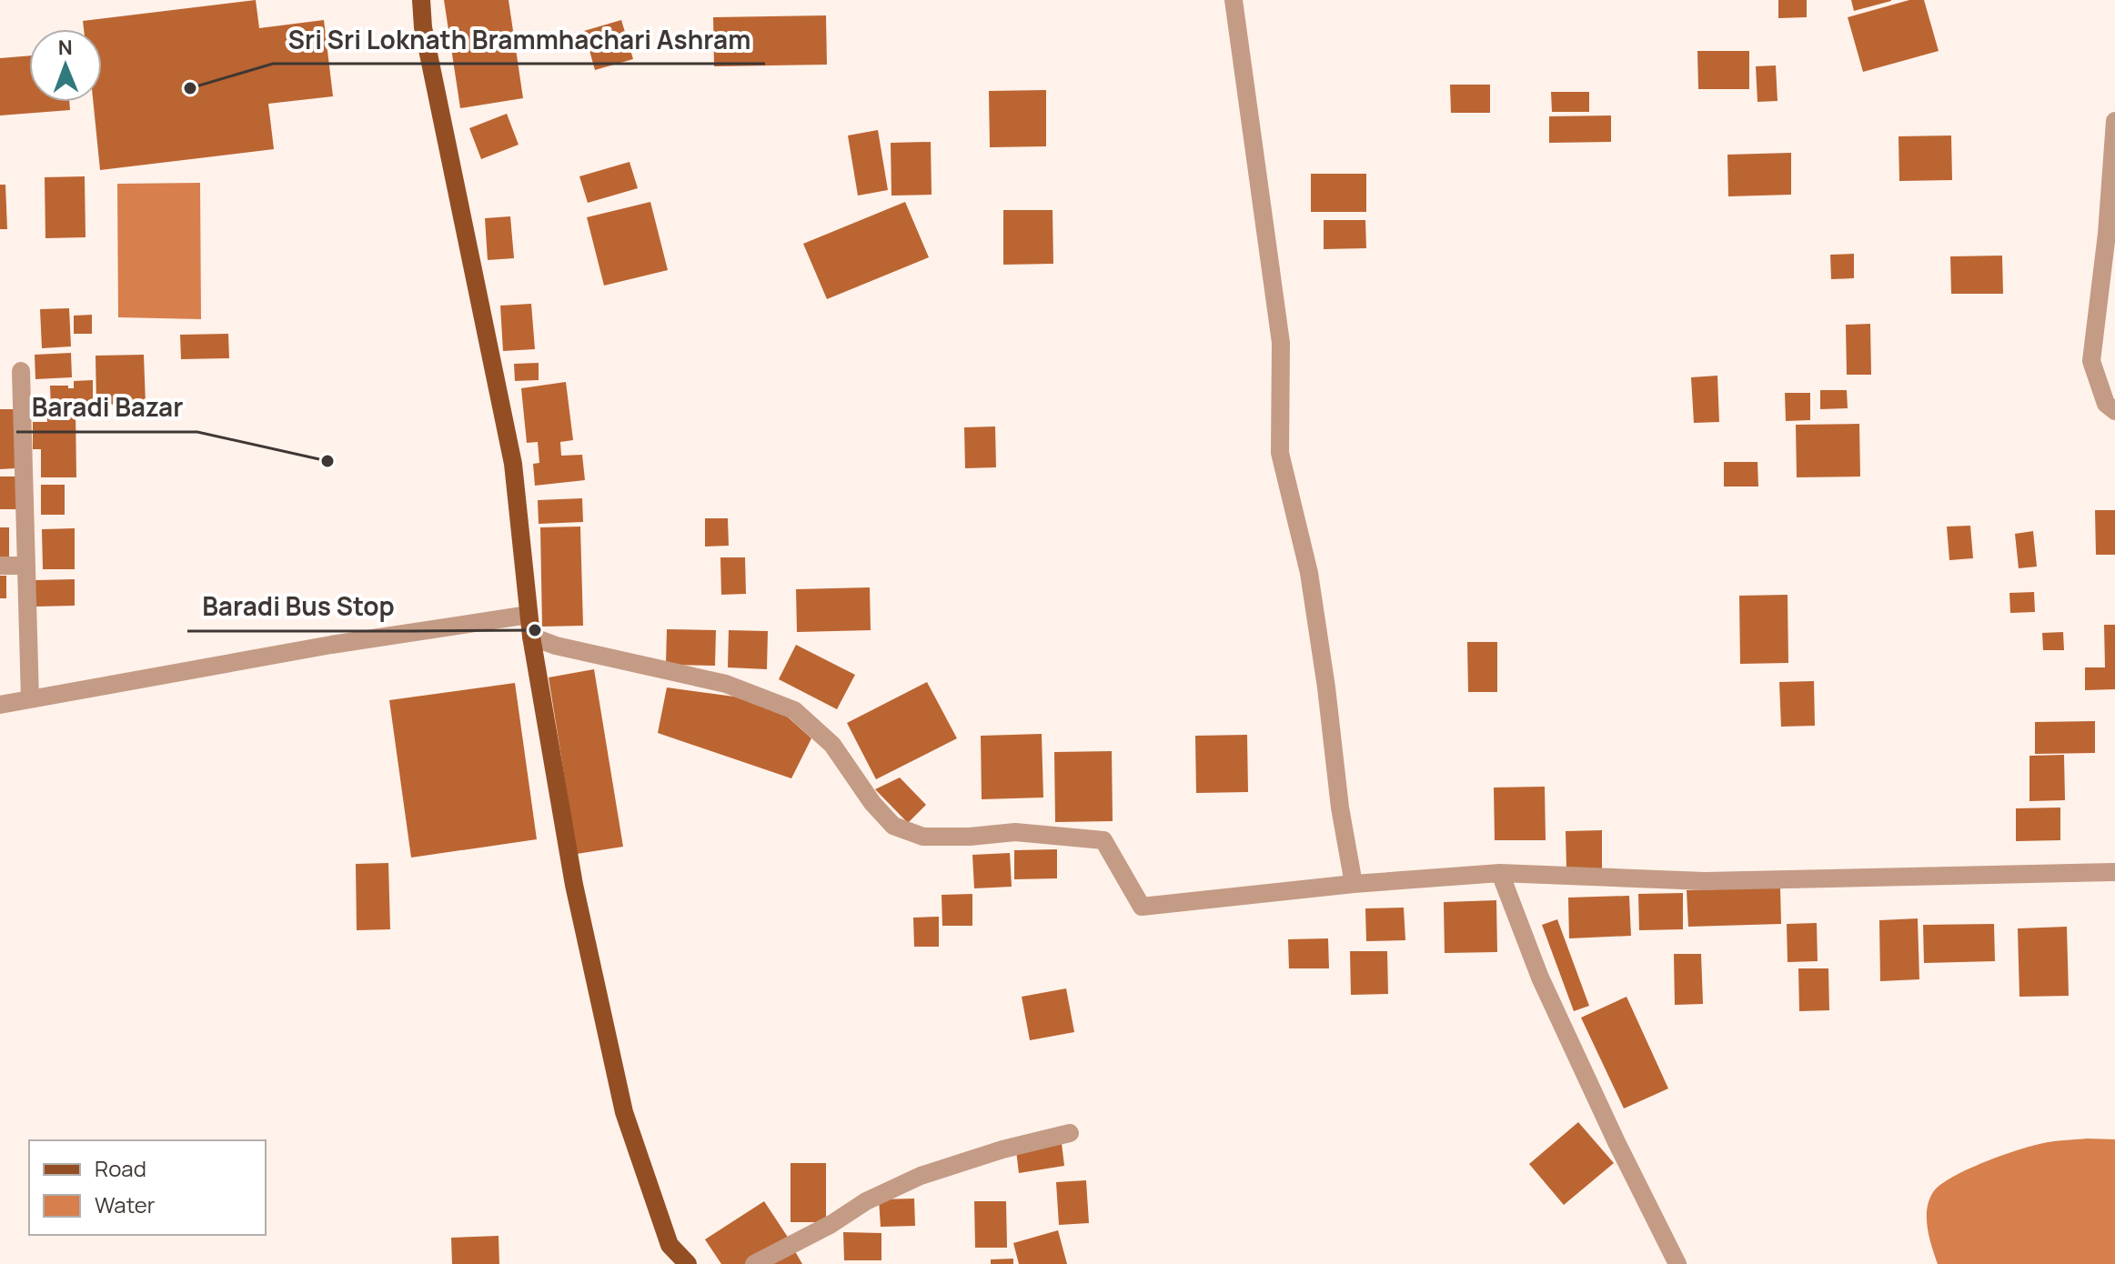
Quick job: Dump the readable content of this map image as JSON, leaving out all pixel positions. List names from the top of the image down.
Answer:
{
  "places": ["Sri Sri Loknath Brammhachari Ashram", "Baradi Bazar", "Baradi Bus Stop"],
  "legend": ["Road", "Water"],
  "north": "top"
}
